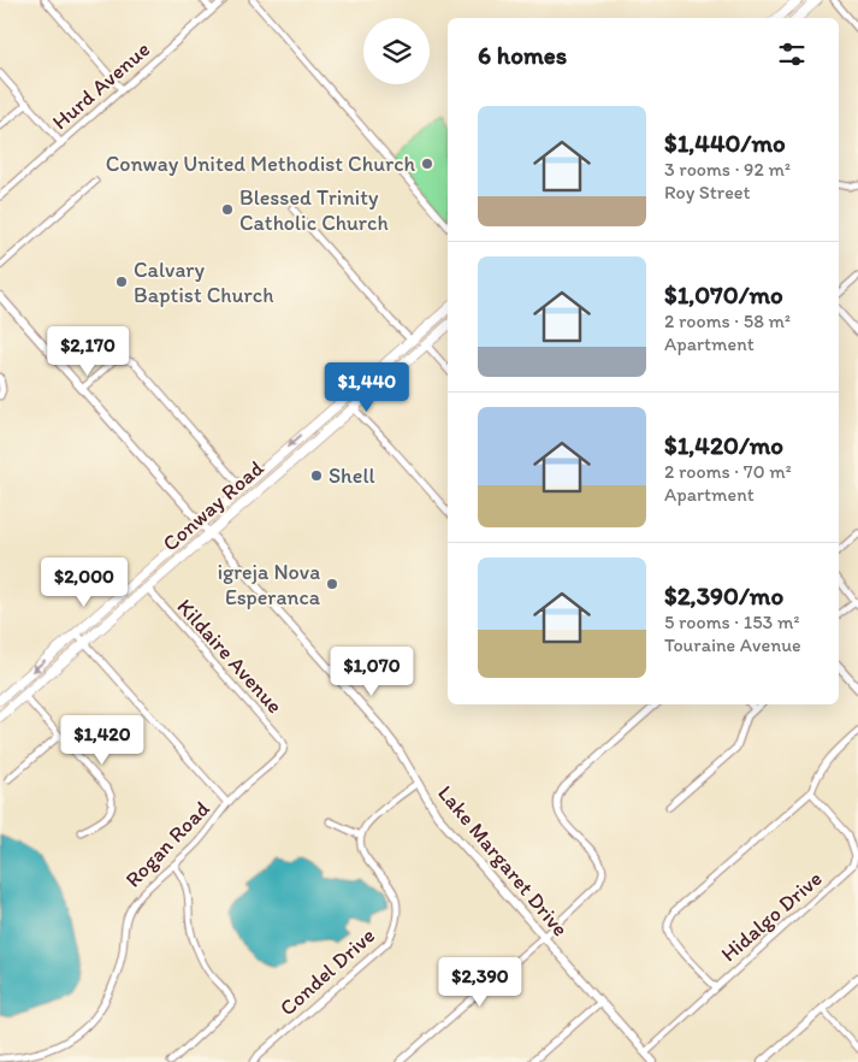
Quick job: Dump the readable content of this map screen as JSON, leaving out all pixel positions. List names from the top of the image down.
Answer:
{
  "streets": {
    "main road": ["Conway Road"],
    "street": [
      "Hurd Avenue",
      "Kildaire Avenue",
      "Rogan Road",
      "Lake Margaret Drive",
      "Hidalgo Drive",
      "Condel Drive"
    ]
  },
  "crossings": [
    ["Conway Road", "Kildaire Avenue"],
    ["Conway Road", "Lake Margaret Drive"],
    ["Kildaire Avenue", "Rogan Road"],
    ["Lake Margaret Drive", "Hidalgo Drive"]
  ],
  "places": [
    "Conway United Methodist Church",
    "Blessed Trinity Catholic Church",
    "Calvary Baptist Church",
    "Shell",
    "igreja Nova Esperanca"
  ],
  "page": {
    "heading": "6 homes",
    "list": [
      {
        "name": "$1,440/mo",
        "note": "3 rooms · 92 m² · Roy Street"
      },
      {
        "name": "$1,070/mo",
        "note": "2 rooms · 58 m² · Apartment"
      },
      {
        "name": "$1,420/mo",
        "note": "2 rooms · 70 m² · Apartment"
      },
      {
        "name": "$2,390/mo",
        "note": "5 rooms · 153 m² · Touraine Avenue"
      }
    ],
    "price": [
      "$2,170",
      "$1,440",
      "$2,000",
      "$1,070",
      "$1,420",
      "$2,390"
    ]
  }
}
